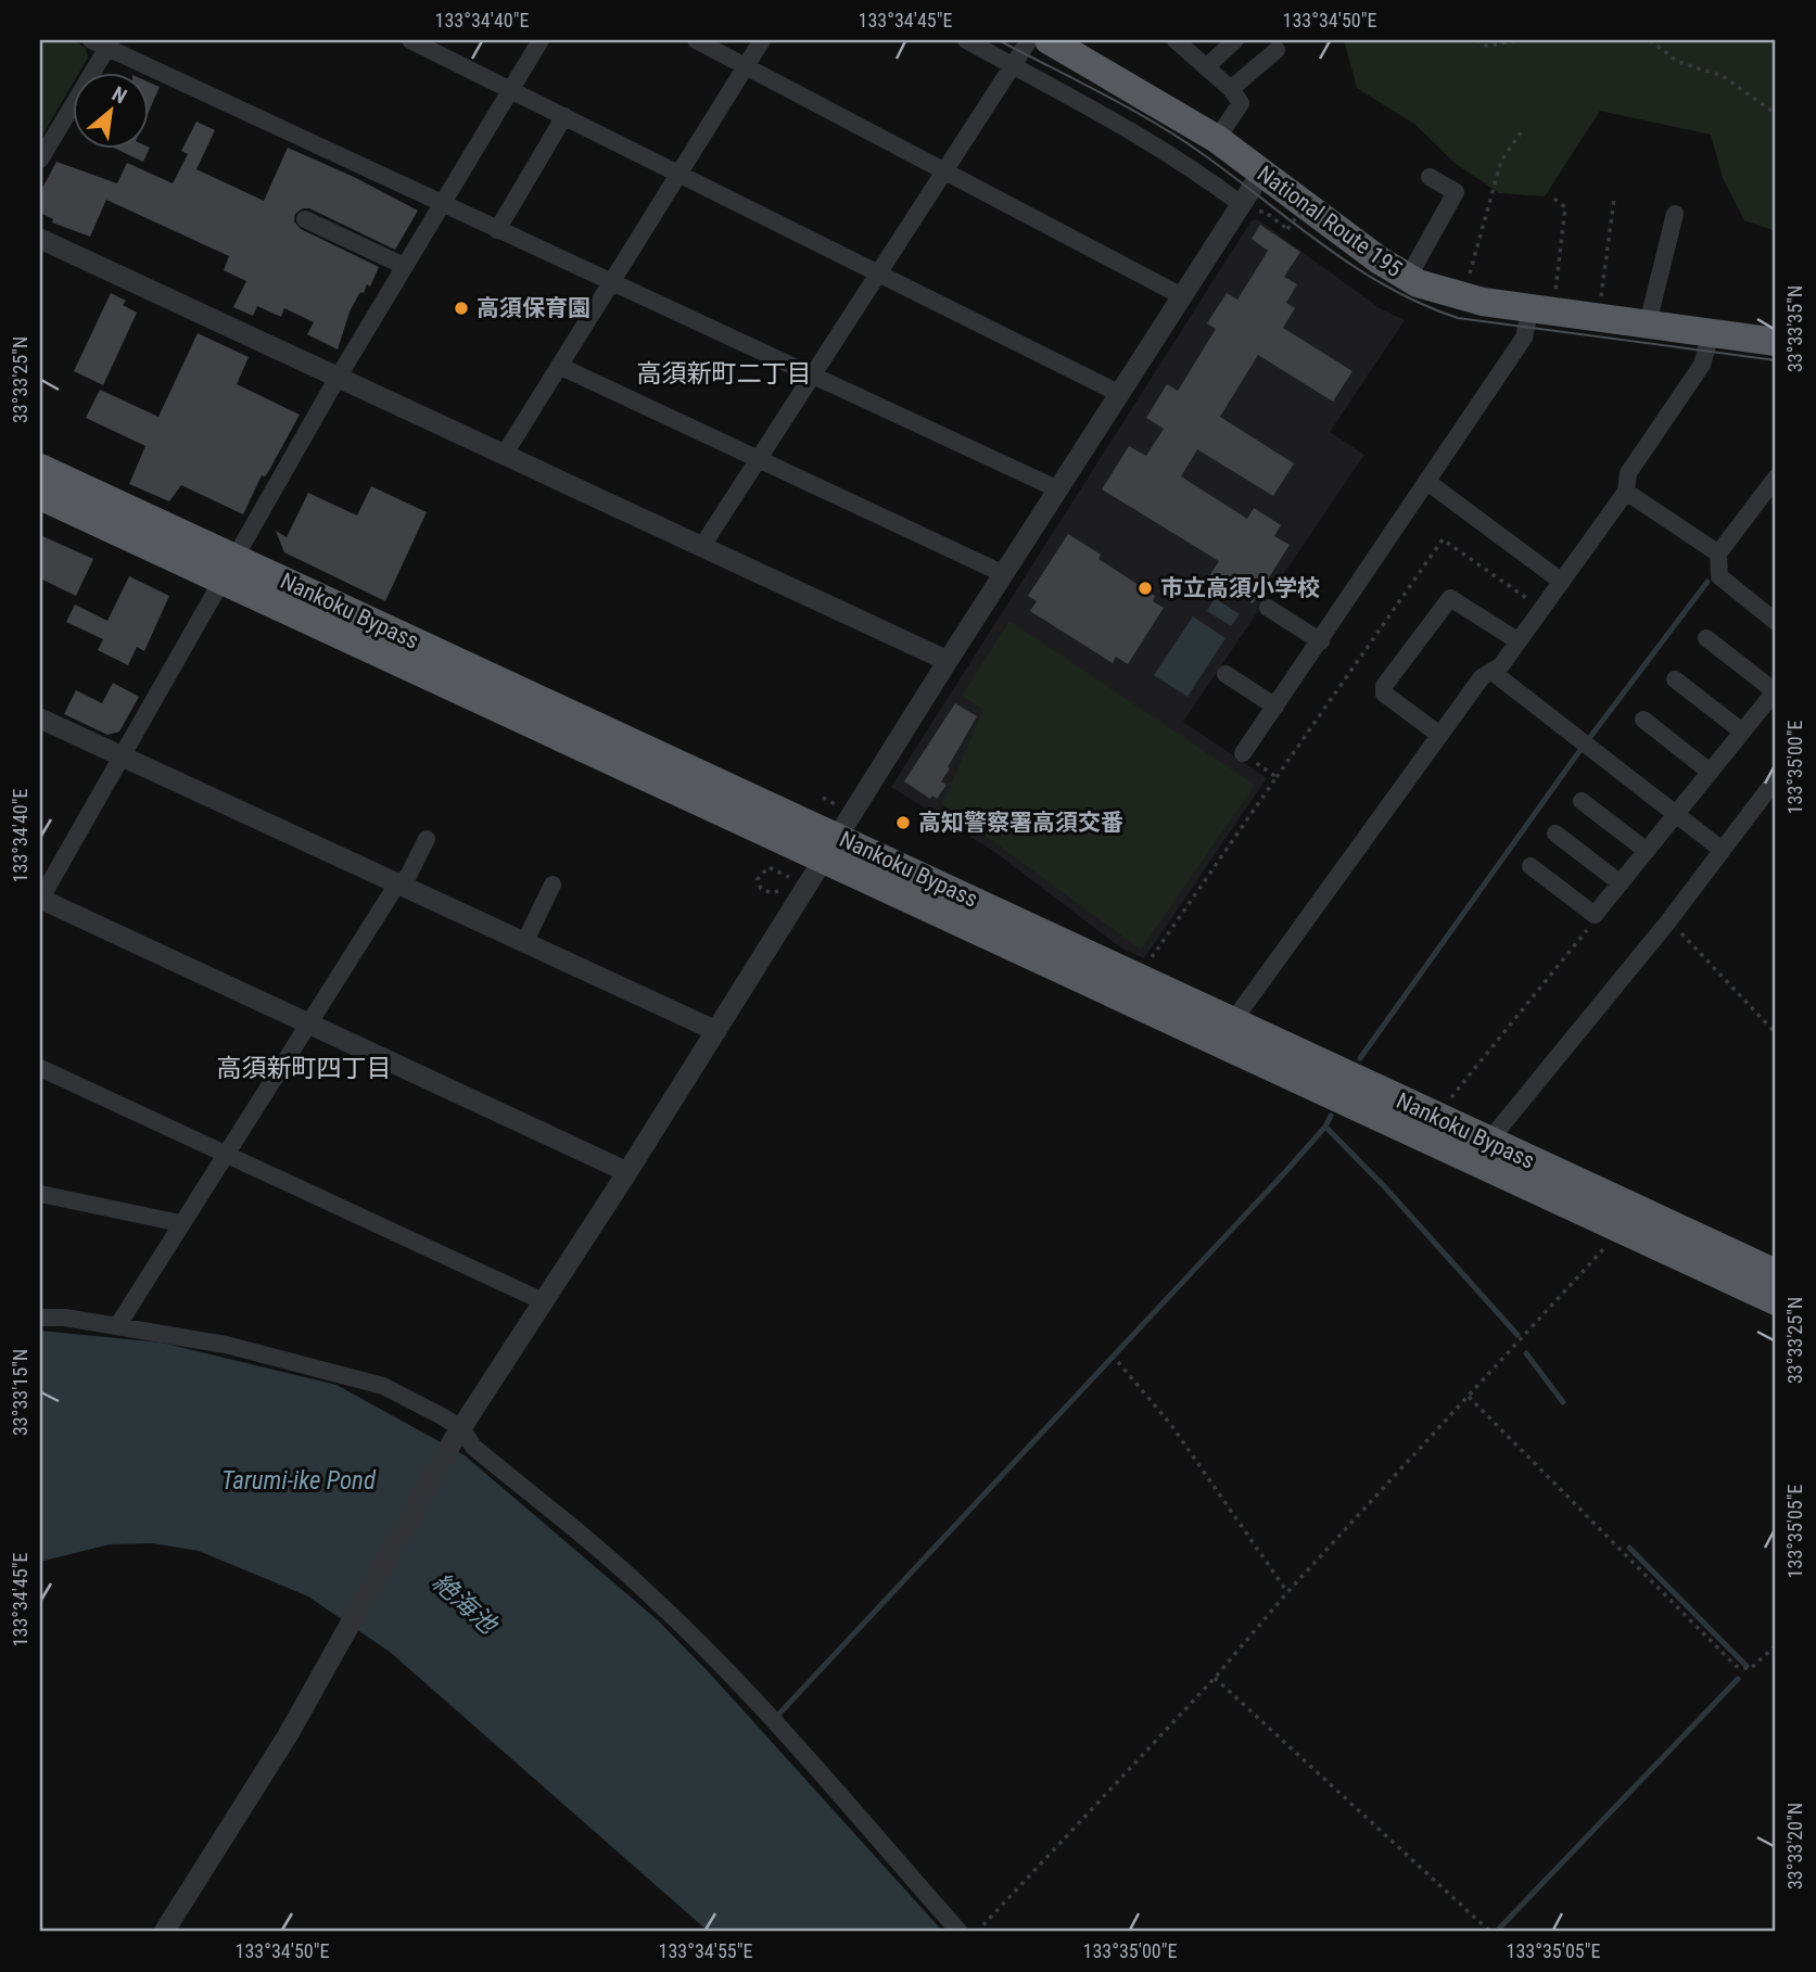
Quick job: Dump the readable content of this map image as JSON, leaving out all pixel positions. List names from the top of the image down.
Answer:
{
  "streets": {
    "highway": ["National Route 195", "Nankoku Bypass"]
  },
  "districts": ["高須新町二丁目", "高須新町四丁目"],
  "water": ["Tarumi-ike Pond", "絶海池"],
  "places": ["高須保育園", "市立高須小学校", "高知警察署高須交番"],
  "north": "top right",
  "coordinates": [
    "133°34'40\"E",
    "133°34'45\"E",
    "133°34'50\"E",
    "33°33'35\"N",
    "33°33'25\"N",
    "133°35'00\"E",
    "33°33'15\"N",
    "133°35'05\"E",
    "33°33'20\"N",
    "133°34'55\"E"
  ]
}
